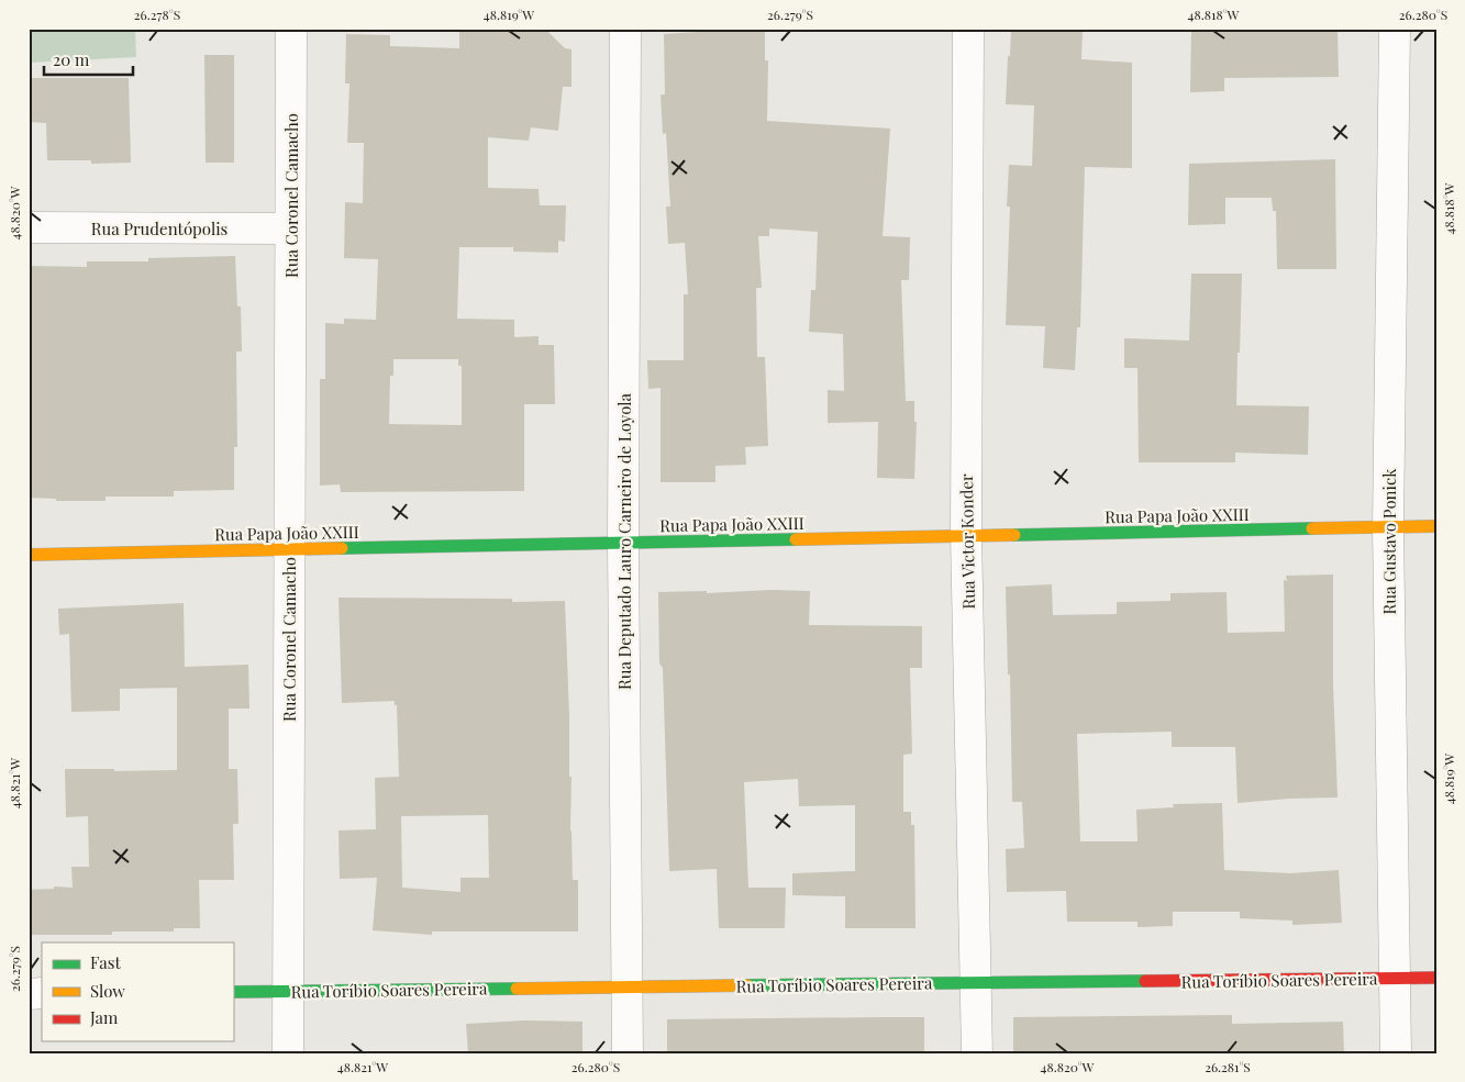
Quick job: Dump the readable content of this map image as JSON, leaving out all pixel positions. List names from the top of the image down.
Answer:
{
  "streets": {
    "main road": ["Rua Papa João XXIII", "Rua Toríbio Soares Pereira"],
    "street": [
      "Rua Coronel Camacho",
      "Rua Prudentópolis",
      "Rua Deputado Lauro Carneiro de Loyola",
      "Rua Victor Konder",
      "Rua Gustavo Ponick"
    ]
  },
  "crossings": [
    ["Rua Coronel Camacho", "Rua Prudentópolis"],
    ["Rua Coronel Camacho", "Rua Papa João XXIII"],
    ["Rua Coronel Camacho", "Rua Toríbio Soares Pereira"],
    ["Rua Papa João XXIII", "Rua Deputado Lauro Carneiro de Loyola"],
    ["Rua Papa João XXIII", "Rua Victor Konder"],
    ["Rua Papa João XXIII", "Rua Gustavo Ponick"],
    ["Rua Deputado Lauro Carneiro de Loyola", "Rua Toríbio Soares Pereira"],
    ["Rua Victor Konder", "Rua Toríbio Soares Pereira"],
    ["Rua Gustavo Ponick", "Rua Toríbio Soares Pereira"]
  ],
  "legend": ["Fast", "Slow", "Jam"],
  "scale_bar": "20 m",
  "coordinates": [
    "26.278°S",
    "48.819°W",
    "26.279°S",
    "48.818°W",
    "26.280°S",
    "48.820°W",
    "48.821°W",
    "26.281°S"
  ]
}
